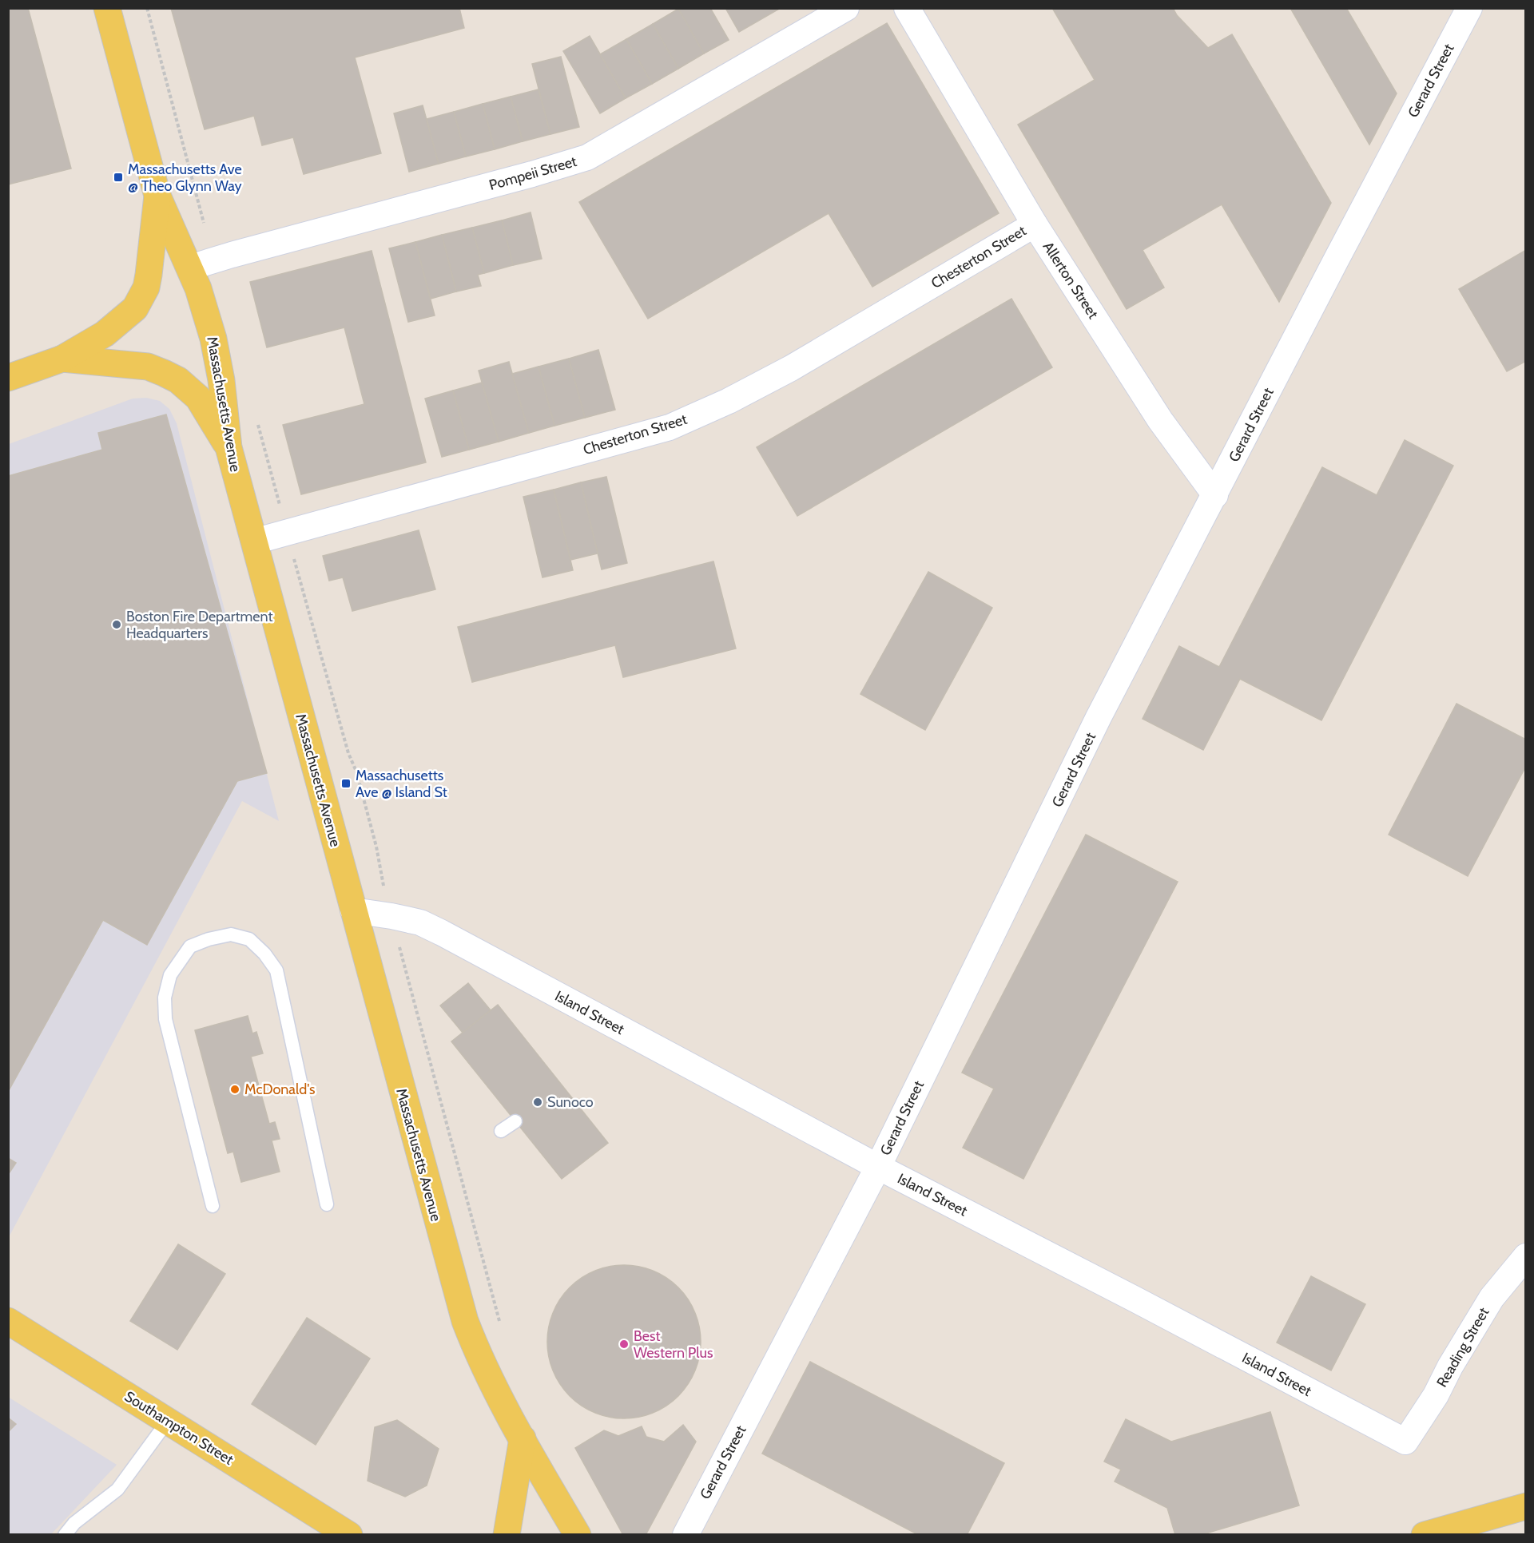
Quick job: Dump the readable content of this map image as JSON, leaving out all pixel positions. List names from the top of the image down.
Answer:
{
  "streets": {
    "main road": ["Massachusetts Avenue", "Southampton Street"],
    "street": [
      "Gerard Street",
      "Pompeii Street",
      "Chesterton Street",
      "Allerton Street",
      "Island Street",
      "Reading Street"
    ]
  },
  "crossings": [
    ["Gerard Street", "Allerton Street"],
    ["Gerard Street", "Island Street"],
    ["Pompeii Street", "Massachusetts Avenue"],
    ["Chesterton Street", "Allerton Street"],
    ["Chesterton Street", "Massachusetts Avenue"],
    ["Massachusetts Avenue", "Island Street"],
    ["Island Street", "Reading Street"]
  ],
  "places": {
    "transit": ["Massachusetts Ave @ Theo Glynn Way", "Massachusetts Ave @ Island St"],
    "other": [
      "Boston Fire Department Headquarters",
      "McDonald's",
      "Sunoco",
      "Best Western Plus"
    ]
  }
}
